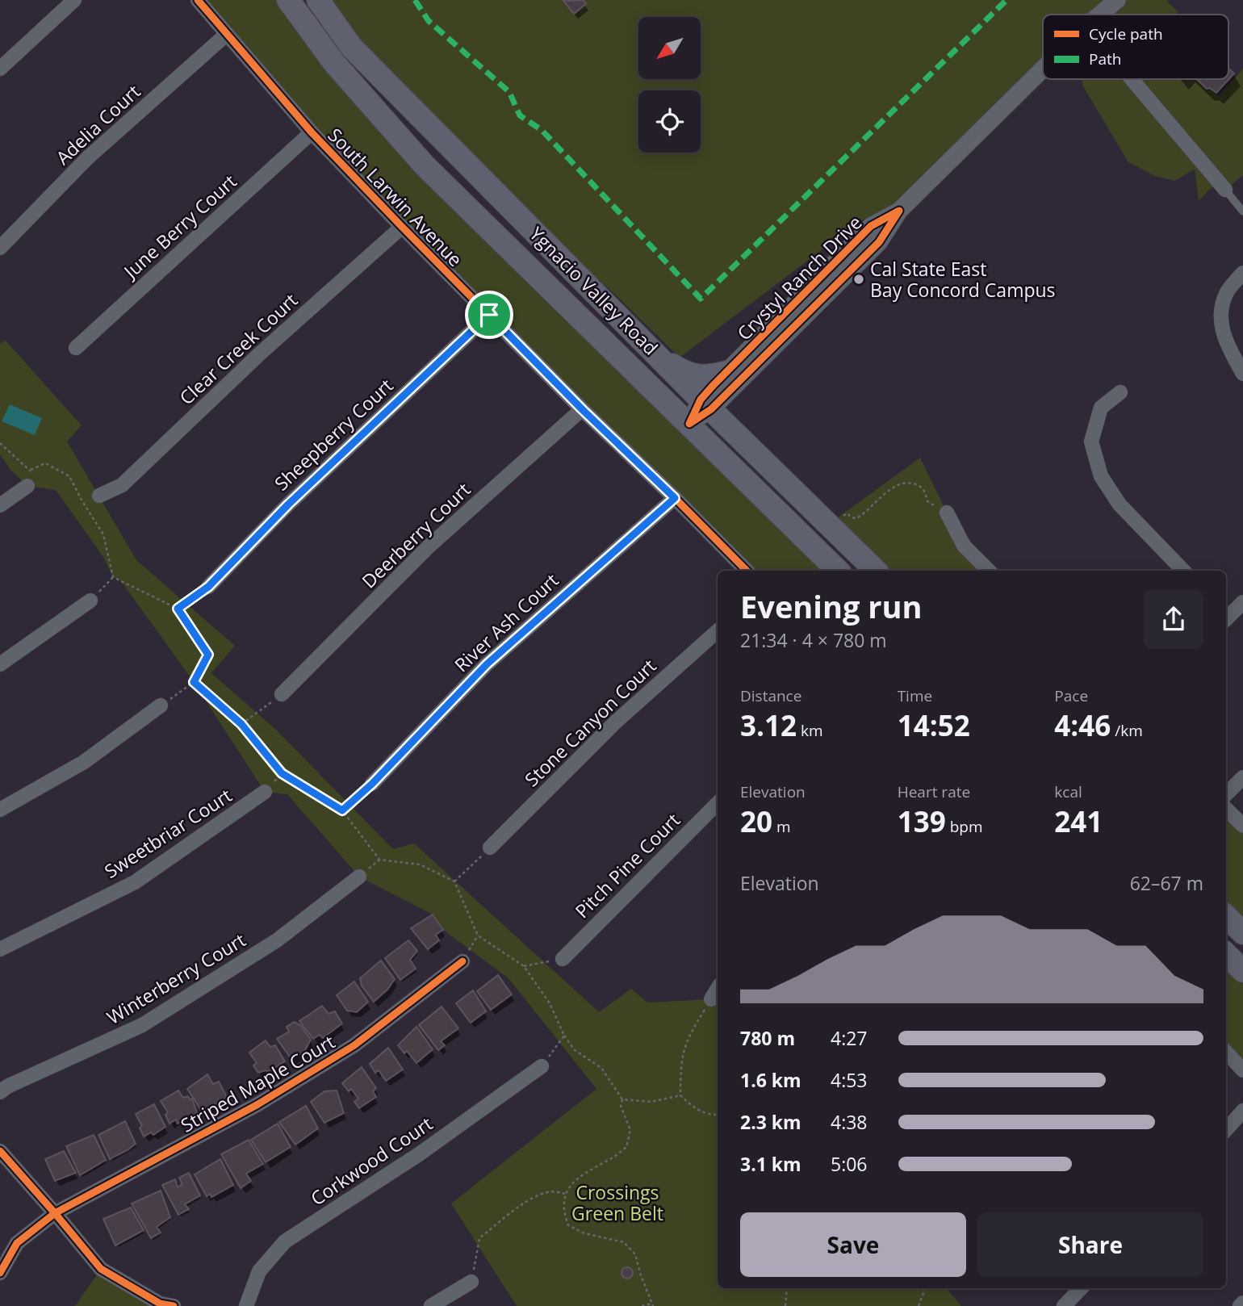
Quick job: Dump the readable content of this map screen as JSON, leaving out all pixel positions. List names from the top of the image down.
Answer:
{
  "streets": {
    "highway": ["Ygnacio Valley Road"],
    "street": [
      "Adelia Court",
      "South Larwin Avenue",
      "June Berry Court",
      "Crystyl Ranch Drive",
      "Clear Creek Court",
      "Sheepberry Court",
      "Deerberry Court",
      "River Ash Court",
      "Stone Canyon Court",
      "Sweetbriar Court",
      "Pitch Pine Court",
      "Winterberry Court",
      "Striped Maple Court",
      "Corkwood Court"
    ]
  },
  "crossings": [
    ["Adelia Court", "South Larwin Avenue"],
    ["South Larwin Avenue", "June Berry Court"],
    ["South Larwin Avenue", "Clear Creek Court"],
    ["South Larwin Avenue", "Sheepberry Court"],
    ["South Larwin Avenue", "Deerberry Court"],
    ["South Larwin Avenue", "River Ash Court"],
    ["Crystyl Ranch Drive", "Ygnacio Valley Road"]
  ],
  "parks": ["Crossings Green Belt"],
  "places": ["Cal State East Bay Concord Campus"],
  "legend": ["Cycle path", "Path"],
  "north": "bottom left",
  "page": {
    "heading": ["Evening run", "21:34 · 4 × 780 m"],
    "stats": [
      ["Distance", "3.12 km"],
      ["Time", "14:52"],
      ["Pace", "4:46 /km"],
      ["Elevation", "20 m"],
      ["Heart rate", "139 bpm"],
      ["kcal", "241"]
    ],
    "chart": ["Elevation", "62–67 m"],
    "list": [
      {
        "name": "780 m",
        "note": "4:27"
      },
      {
        "name": "1.6 km",
        "note": "4:53"
      },
      {
        "name": "2.3 km",
        "note": "4:38"
      },
      {
        "name": "3.1 km",
        "note": "5:06"
      }
    ],
    "buttons": ["Save", "Share"]
  }
}
